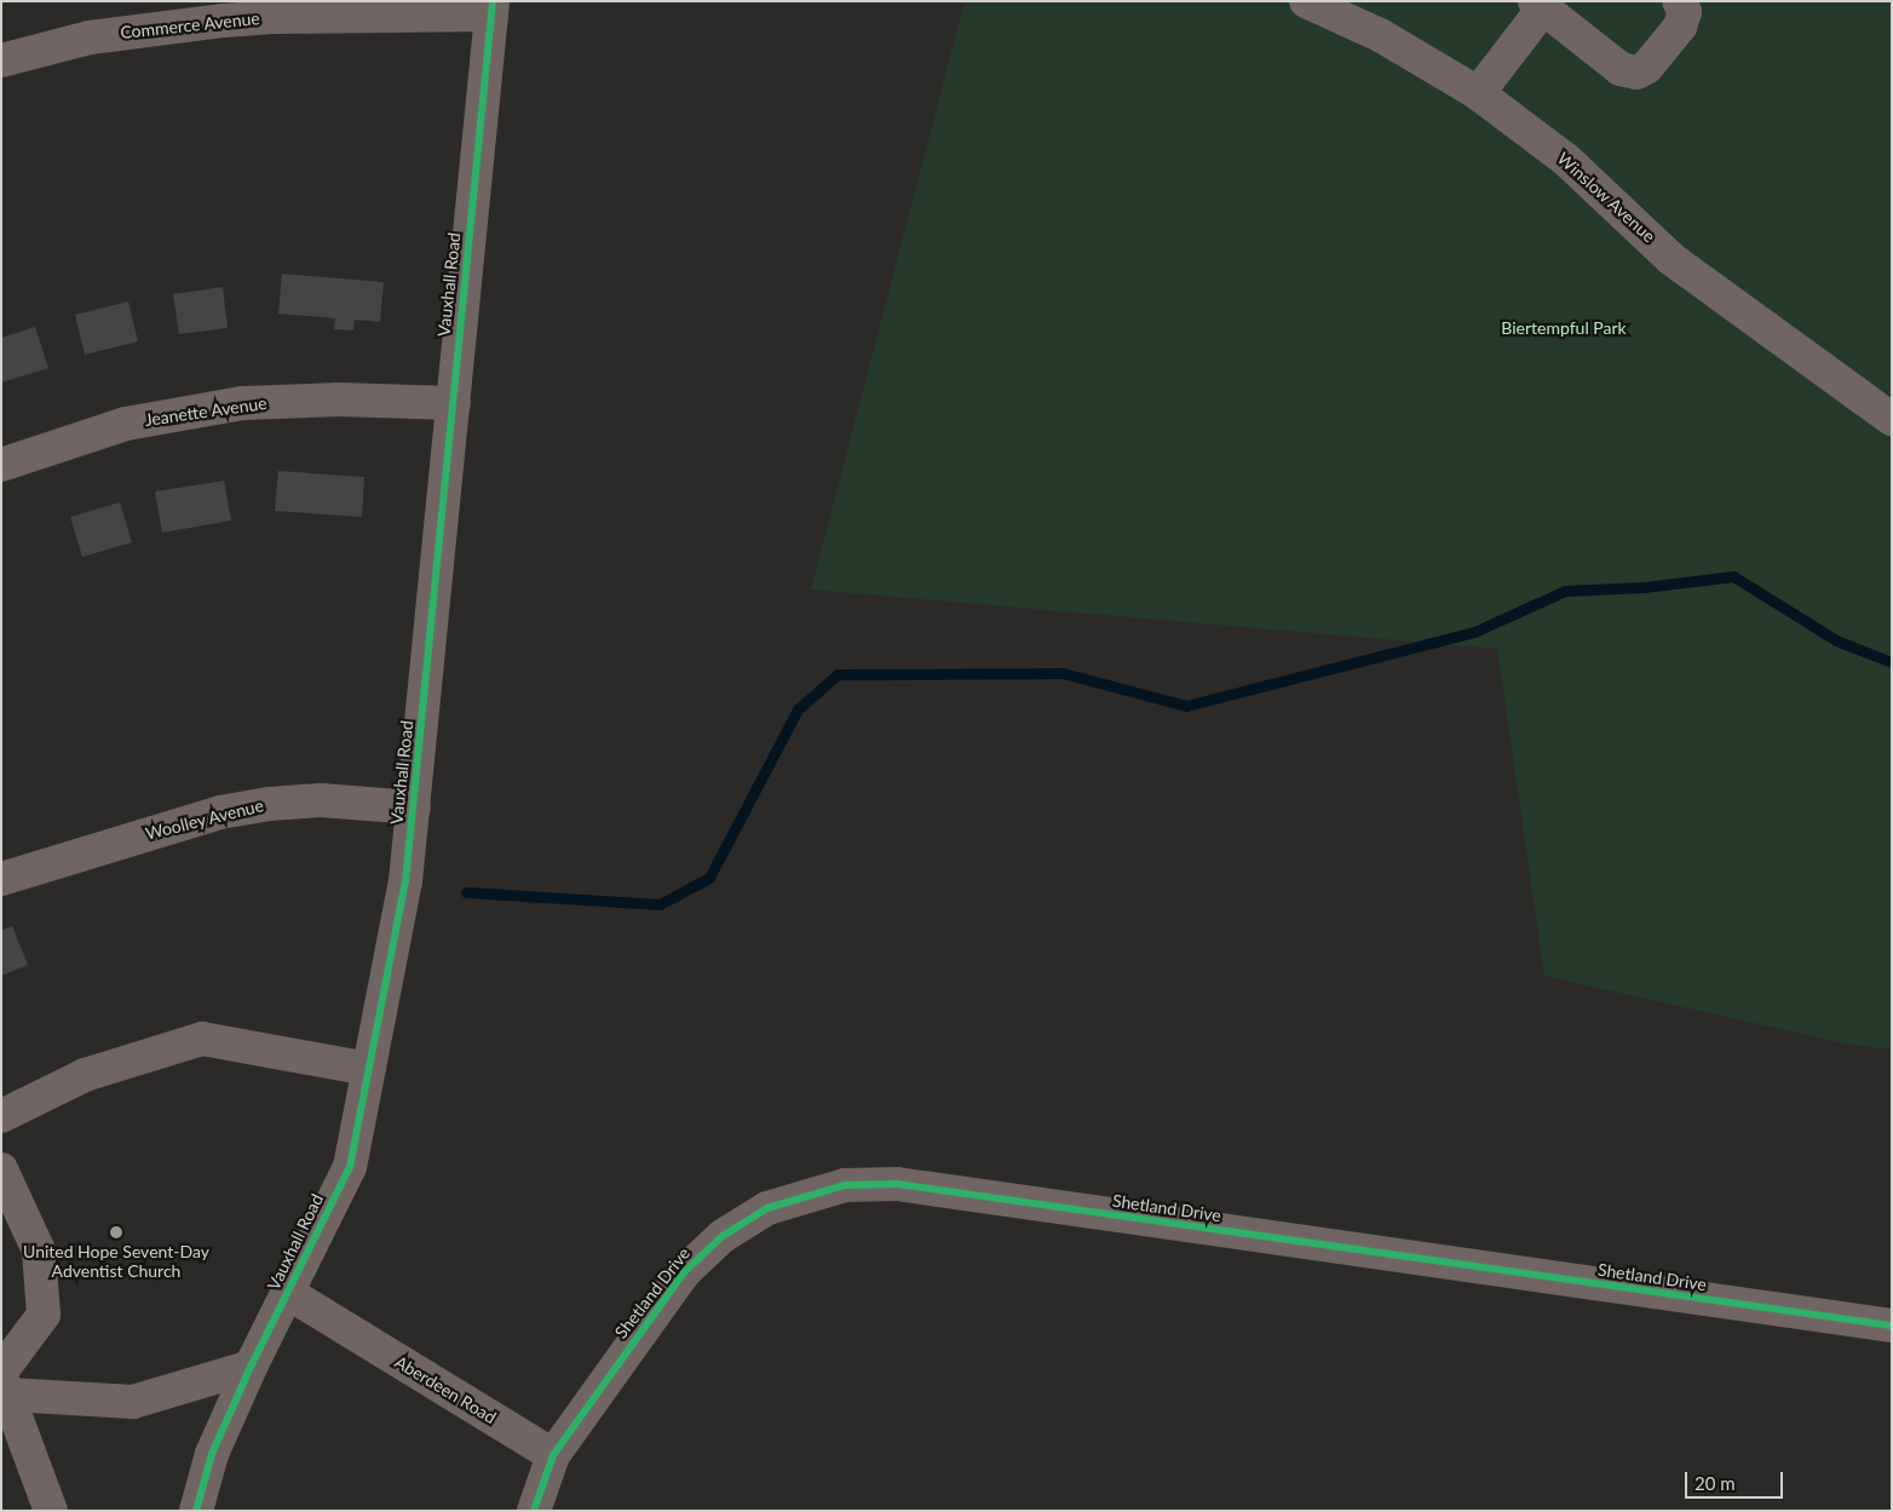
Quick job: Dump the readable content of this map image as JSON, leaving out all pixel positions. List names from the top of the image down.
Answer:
{
  "streets": {
    "street": [
      "Commerce Avenue",
      "Winslow Avenue",
      "Vauxhall Road",
      "Jeanette Avenue",
      "Woolley Avenue",
      "Shetland Drive",
      "Aberdeen Road"
    ]
  },
  "crossings": [
    ["Commerce Avenue", "Vauxhall Road"],
    ["Vauxhall Road", "Jeanette Avenue"],
    ["Vauxhall Road", "Woolley Avenue"],
    ["Vauxhall Road", "Aberdeen Road"],
    ["Shetland Drive", "Aberdeen Road"]
  ],
  "parks": ["Biertempful Park"],
  "places": ["United Hope Sevent-Day Adventist Church"],
  "scale_bar": "20 m"
}
